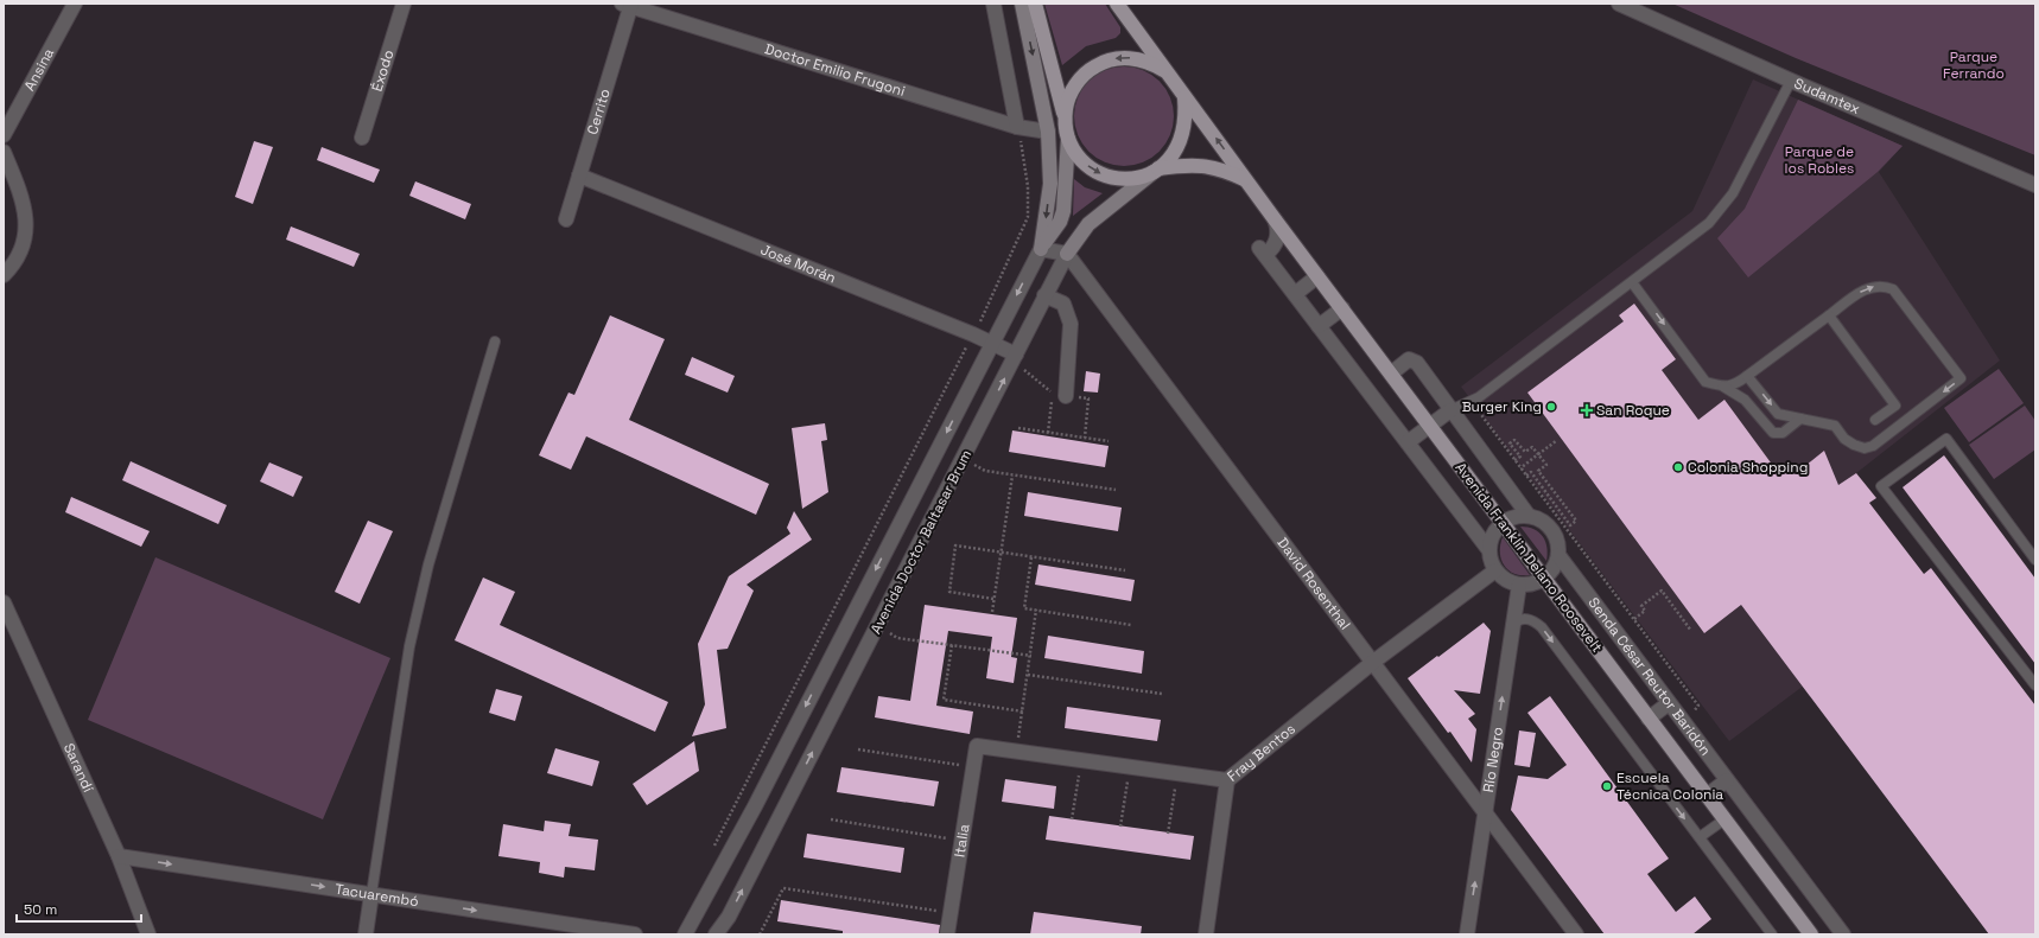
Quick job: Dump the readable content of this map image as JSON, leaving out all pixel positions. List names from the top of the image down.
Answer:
{
  "streets": {
    "main road": ["Avenida Franklin Delano Roosevelt"],
    "street": [
      "Ansina",
      "Éxodo",
      "Doctor Emilio Frugoni",
      "Sudamtex",
      "Cerrito",
      "José Morán",
      "Avenida Doctor Baltasar Brum",
      "David Rosenthal",
      "Senda César Reutor Baridón",
      "Fray Bentos",
      "Río Negro",
      "Sarandí",
      "Italia",
      "Tacuarembó"
    ]
  },
  "crossings": [
    ["Doctor Emilio Frugoni", "Cerrito"],
    ["Doctor Emilio Frugoni", "Avenida Doctor Baltasar Brum"],
    ["Cerrito", "José Morán"],
    ["José Morán", "Avenida Doctor Baltasar Brum"],
    ["Avenida Doctor Baltasar Brum", "Avenida Franklin Delano Roosevelt"],
    ["Avenida Doctor Baltasar Brum", "David Rosenthal"],
    ["Avenida Franklin Delano Roosevelt", "Fray Bentos"],
    ["David Rosenthal", "Fray Bentos"],
    ["David Rosenthal", "Río Negro"],
    ["Fray Bentos", "Italia"],
    ["Sarandí", "Tacuarembó"]
  ],
  "one_way": ["Río Negro", "Tacuarembó"],
  "parks": ["Parque Ferrando", "Parque de los Robles"],
  "places": {
    "other": ["Burger King", "Colonia Shopping", "Escuela Técnica Colonia"],
    "health": ["San Roque"]
  },
  "scale_bar": "50 m"
}
